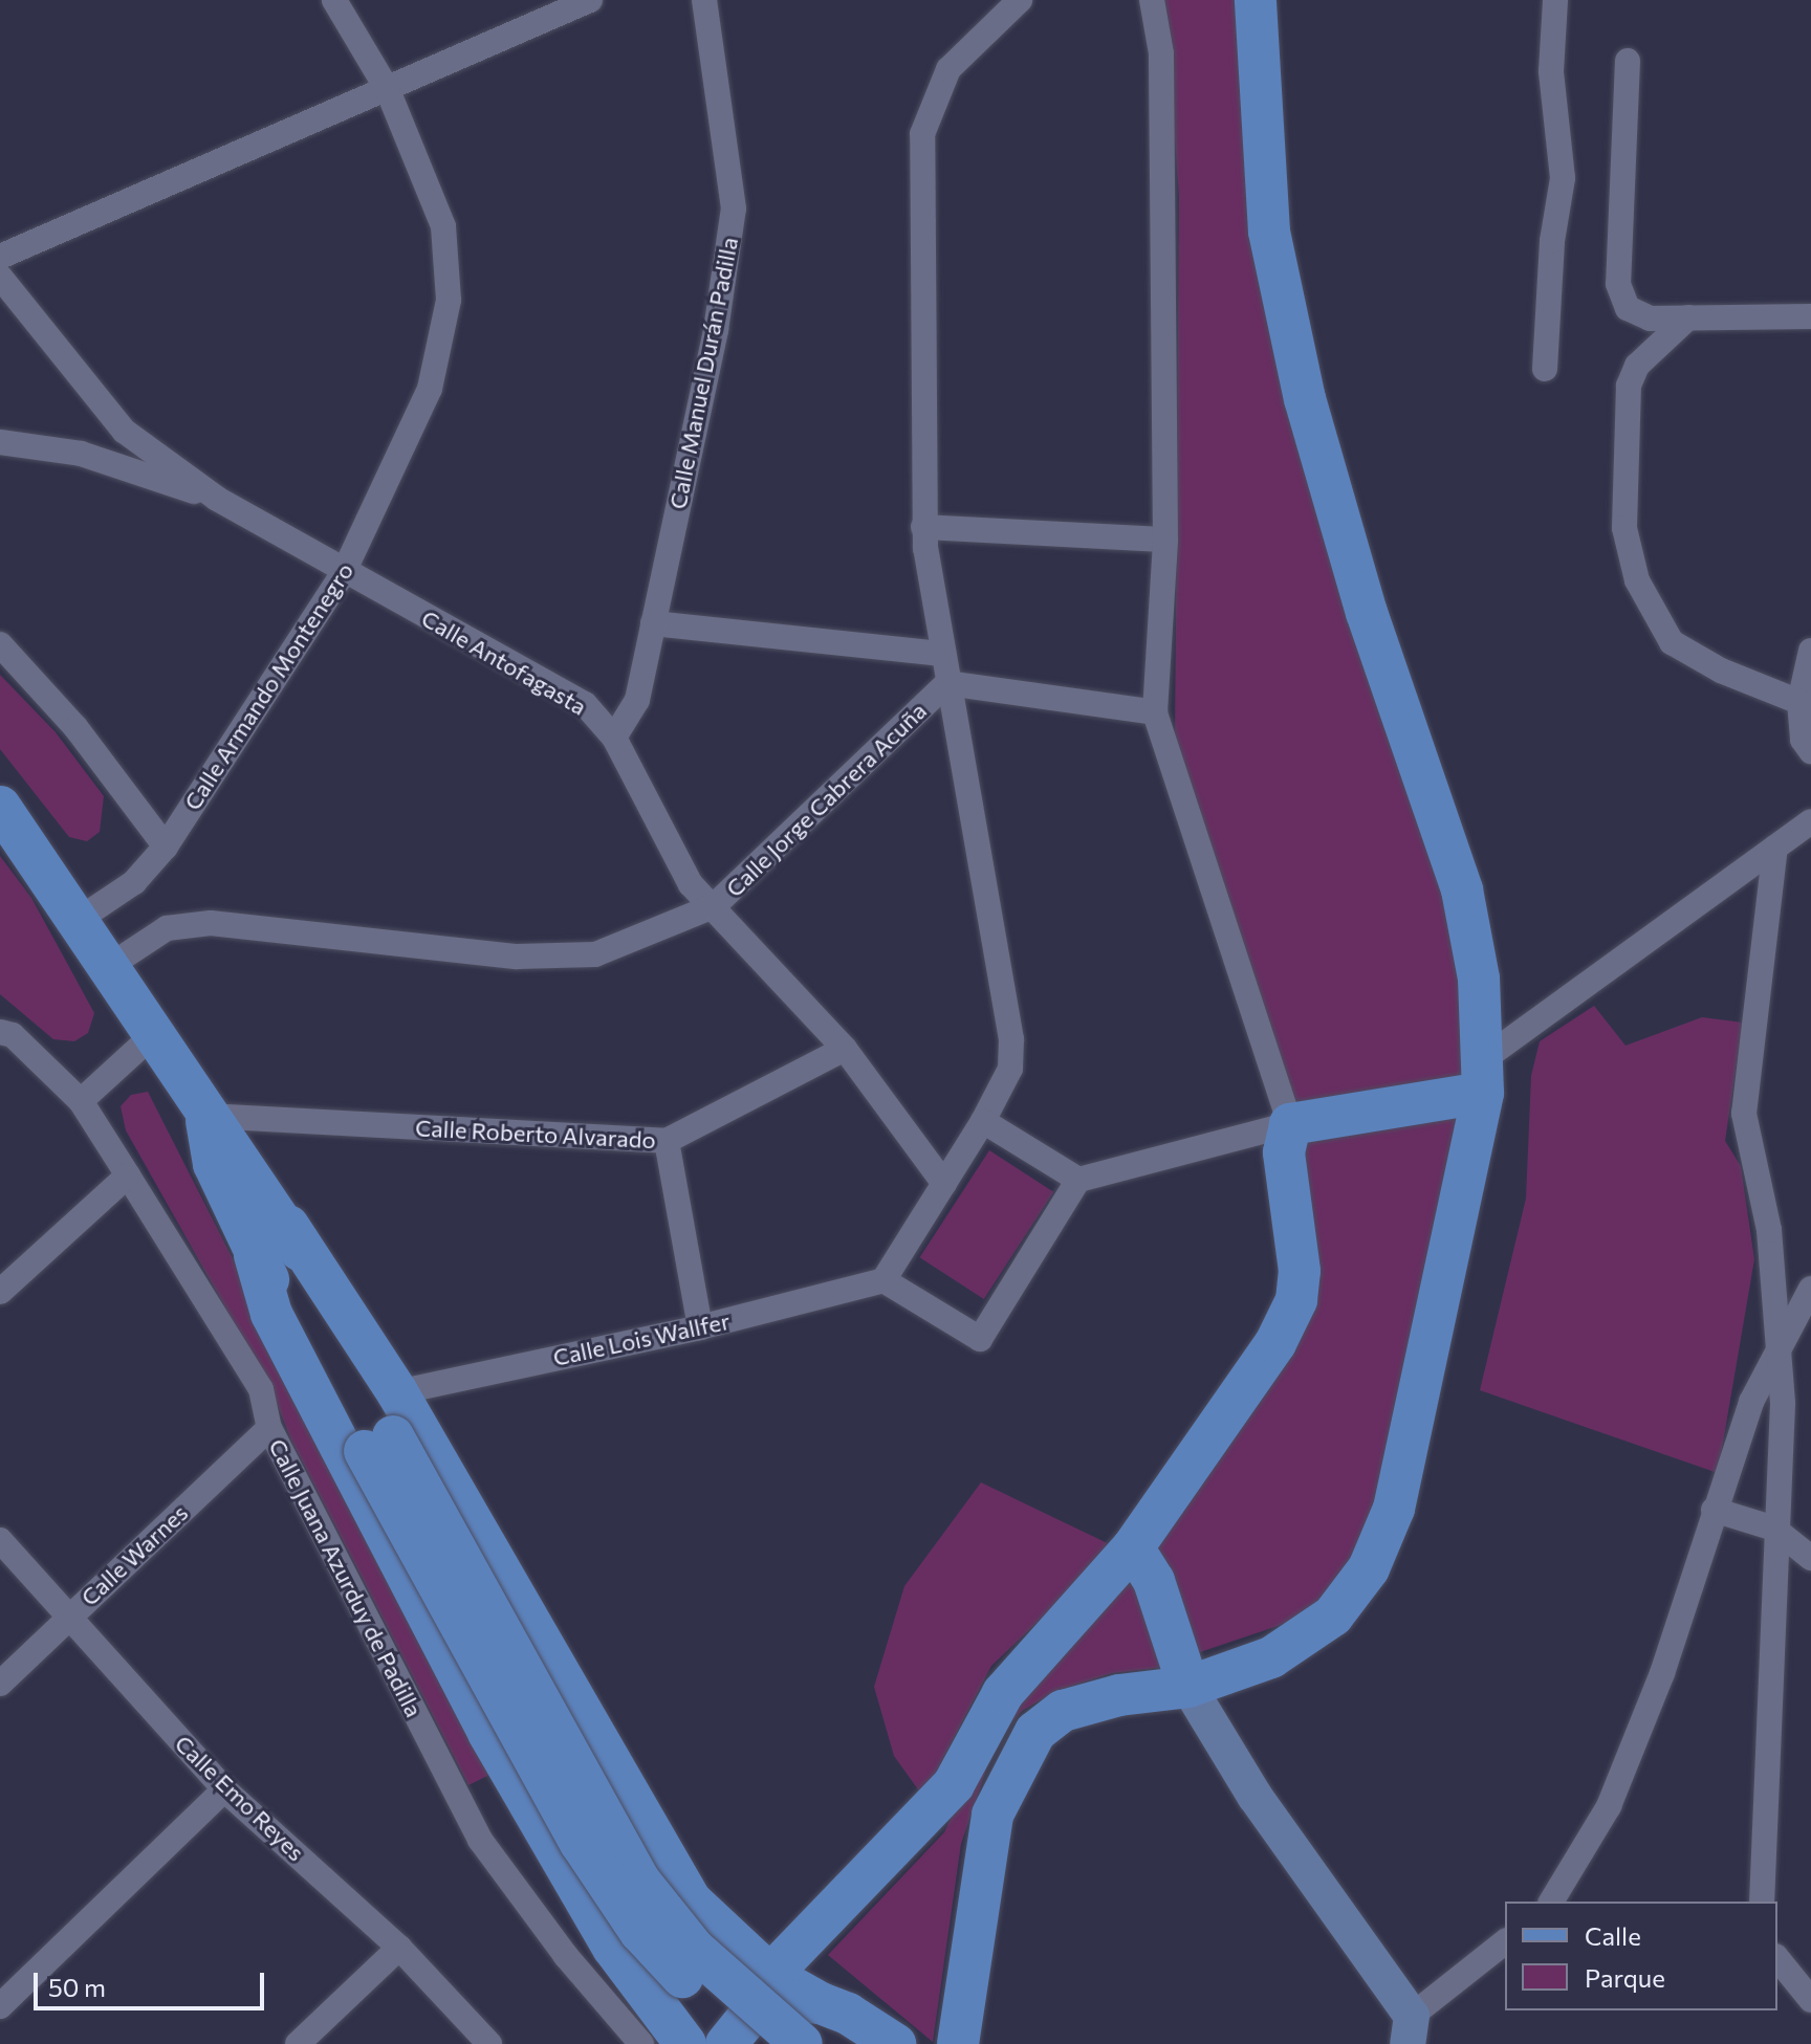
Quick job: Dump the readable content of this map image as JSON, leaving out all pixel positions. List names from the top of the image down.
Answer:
{
  "streets": {
    "street": [
      "Calle Manuel Durán Padilla",
      "Calle Antofagasta",
      "Calle Armando Montenegro",
      "Calle Jorge Cabrera Acuña",
      "Calle Roberto Alvarado",
      "Calle Lois Wallfer",
      "Calle Warnes",
      "Calle Juana Azurduy de Padilla",
      "Calle Emo Reyes"
    ]
  },
  "crossings": [
    ["Calle Manuel Durán Padilla", "Calle Antofagasta"],
    ["Calle Antofagasta", "Calle Armando Montenegro"],
    ["Calle Antofagasta", "Calle Jorge Cabrera Acuña"],
    ["Calle Antofagasta", "Calle Roberto Alvarado"],
    ["Calle Warnes", "Calle Juana Azurduy de Padilla"],
    ["Calle Warnes", "Calle Emo Reyes"]
  ],
  "legend": ["Calle", "Parque"],
  "scale_bar": "50 m"
}
